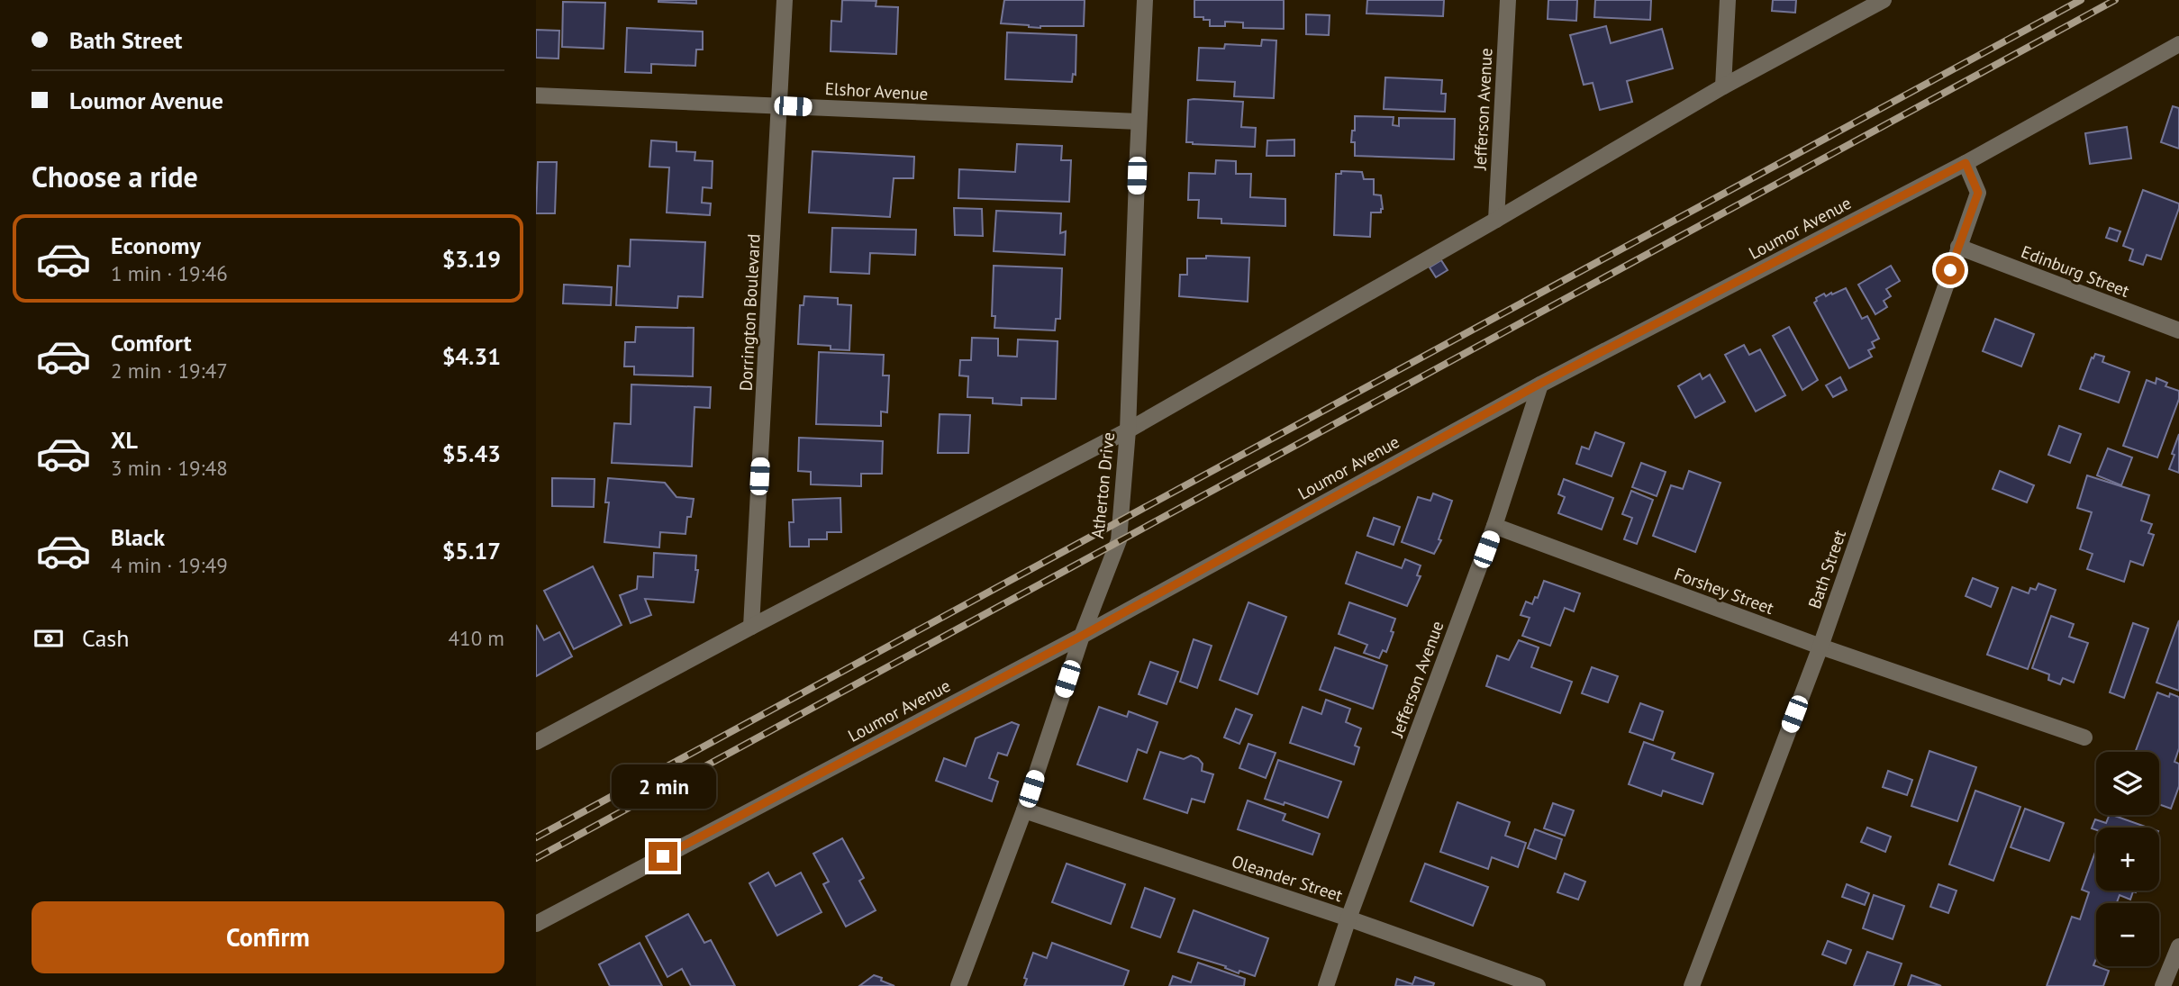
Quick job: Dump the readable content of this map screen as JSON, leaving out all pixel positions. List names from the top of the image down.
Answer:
{
  "streets": {
    "street": [
      "Elshor Avenue",
      "Jefferson Avenue",
      "Loumor Avenue",
      "Edinburg Street",
      "Dorrington Boulevard",
      "Atherton Drive",
      "Bath Street",
      "Forshey Street",
      "Oleander Street"
    ]
  },
  "crossings": [
    ["Elshor Avenue", "Dorrington Boulevard"],
    ["Elshor Avenue", "Atherton Drive"],
    ["Jefferson Avenue", "Loumor Avenue"],
    ["Jefferson Avenue", "Forshey Street"],
    ["Jefferson Avenue", "Oleander Street"],
    ["Loumor Avenue", "Atherton Drive"],
    ["Loumor Avenue", "Bath Street"],
    ["Edinburg Street", "Bath Street"],
    ["Atherton Drive", "Oleander Street"],
    ["Bath Street", "Forshey Street"]
  ],
  "page": {
    "banner": ["Bath Street", "Loumor Avenue"],
    "heading": "Choose a ride",
    "list": [
      {
        "name": "Economy",
        "note": "1 min · 19:46",
        "value": "$3.19"
      },
      {
        "name": "Comfort",
        "note": "2 min · 19:47",
        "value": "$4.31"
      },
      {
        "name": "XL",
        "note": "3 min · 19:48",
        "value": "$5.43"
      },
      {
        "name": "Black",
        "note": "4 min · 19:49",
        "value": "$5.17"
      }
    ],
    "pay": ["Cash", "410 m"],
    "map_buttons": ["+", "−"],
    "bubble": "2 min",
    "buttons": "Confirm"
  }
}
